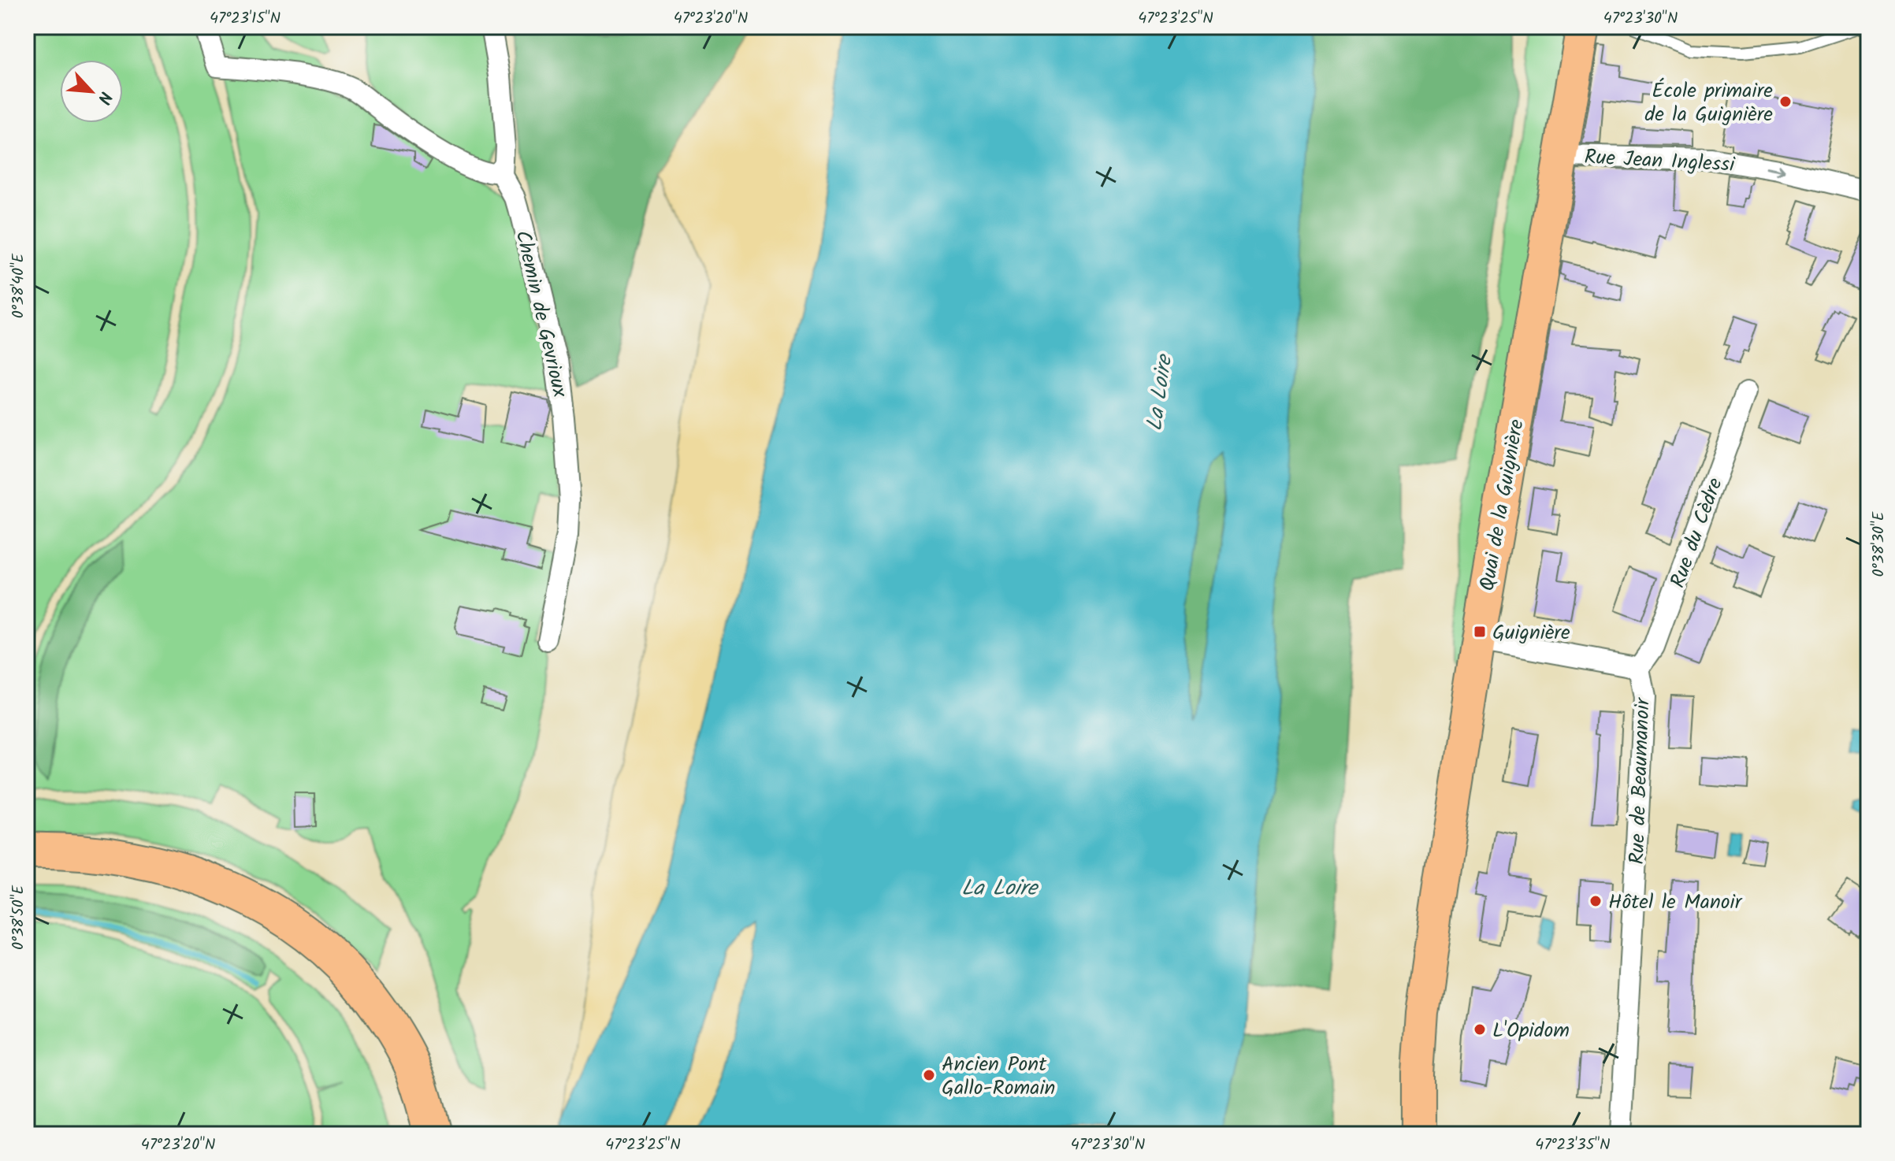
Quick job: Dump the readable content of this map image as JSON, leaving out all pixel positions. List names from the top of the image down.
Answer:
{
  "streets": {
    "main road": ["Quai de la Guignière"],
    "street": [
      "Rue Jean Inglessi",
      "Chemin de Gevrioux",
      "Rue du Cèdre",
      "Rue de Beaumanoir"
    ]
  },
  "crossings": [
    ["Rue Jean Inglessi", "Quai de la Guignière"],
    ["Quai de la Guignière", "Rue de Beaumanoir"],
    ["Rue du Cèdre", "Rue de Beaumanoir"]
  ],
  "one_way": ["Rue Jean Inglessi"],
  "water": ["La Loire"],
  "places": {
    "other": [
      "École primaire de la Guignière",
      "Hôtel le Manoir",
      "L'Opidom",
      "Ancien Pont Gallo-Romain"
    ],
    "transit": ["Guignière"]
  },
  "north": "bottom right",
  "coordinates": [
    "47°23'15\"N",
    "47°23'20\"N",
    "47°23'25\"N",
    "47°23'30\"N",
    "0°38'40\"E",
    "0°38'30\"E",
    "0°38'50\"E",
    "47°23'35\"N"
  ]
}
